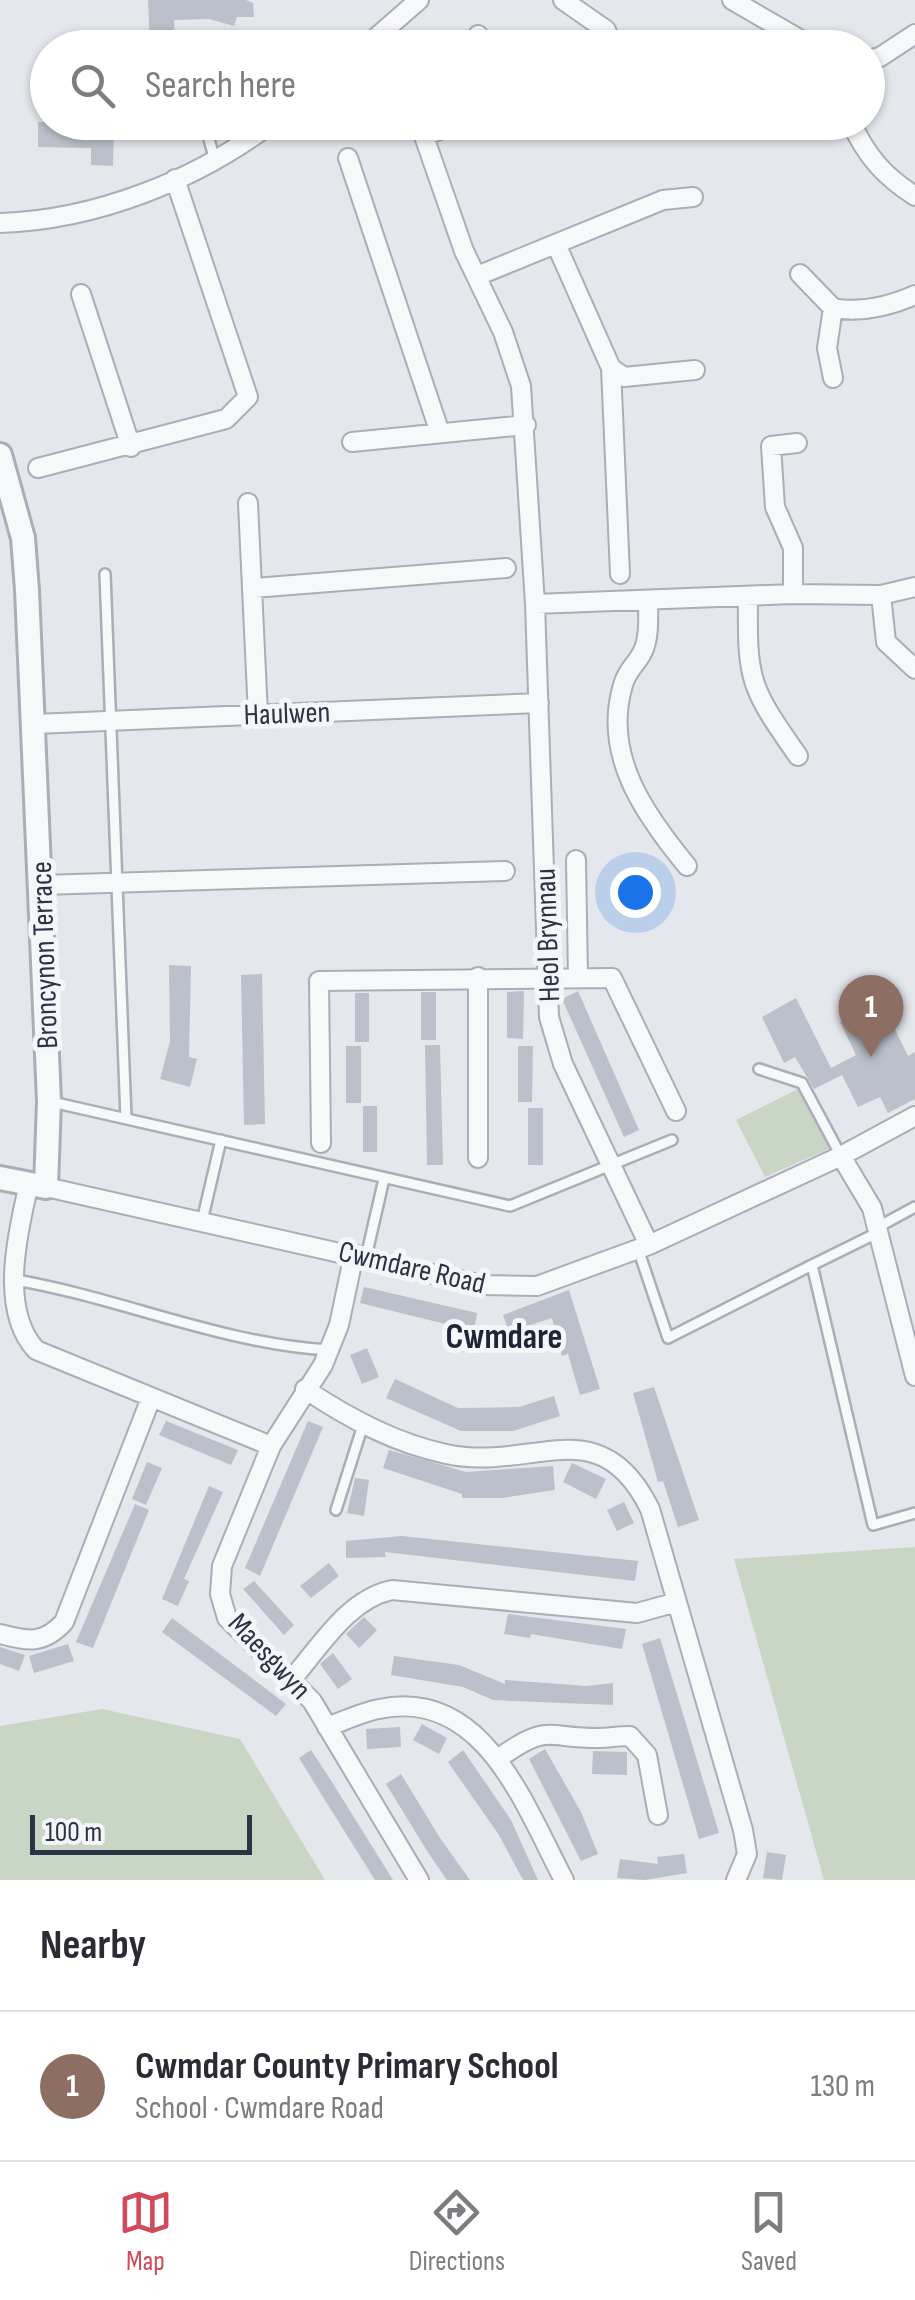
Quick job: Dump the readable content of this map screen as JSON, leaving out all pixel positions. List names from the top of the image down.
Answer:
{
  "streets": {
    "street": [
      "Haulwen",
      "Heol Brynnau",
      "Broncynon Terrace",
      "Cwmdare Road",
      "Maesgwyn"
    ]
  },
  "crossings": [
    ["Haulwen", "Heol Brynnau"],
    ["Haulwen", "Broncynon Terrace"],
    ["Heol Brynnau", "Cwmdare Road"],
    ["Broncynon Terrace", "Cwmdare Road"],
    ["Cwmdare Road", "Maesgwyn"]
  ],
  "districts": ["Cwmdare"],
  "scale_bar": "100 m",
  "page": {
    "search": "Search here",
    "pins": "1",
    "scale": "100 m",
    "heading": "Nearby",
    "list": [
      {
        "mark": "1",
        "name": "Cwmdar County Primary School",
        "note": "School · Cwmdare Road",
        "value": "130 m"
      }
    ],
    "nav": ["Map", "Directions", "Saved"]
  }
}
